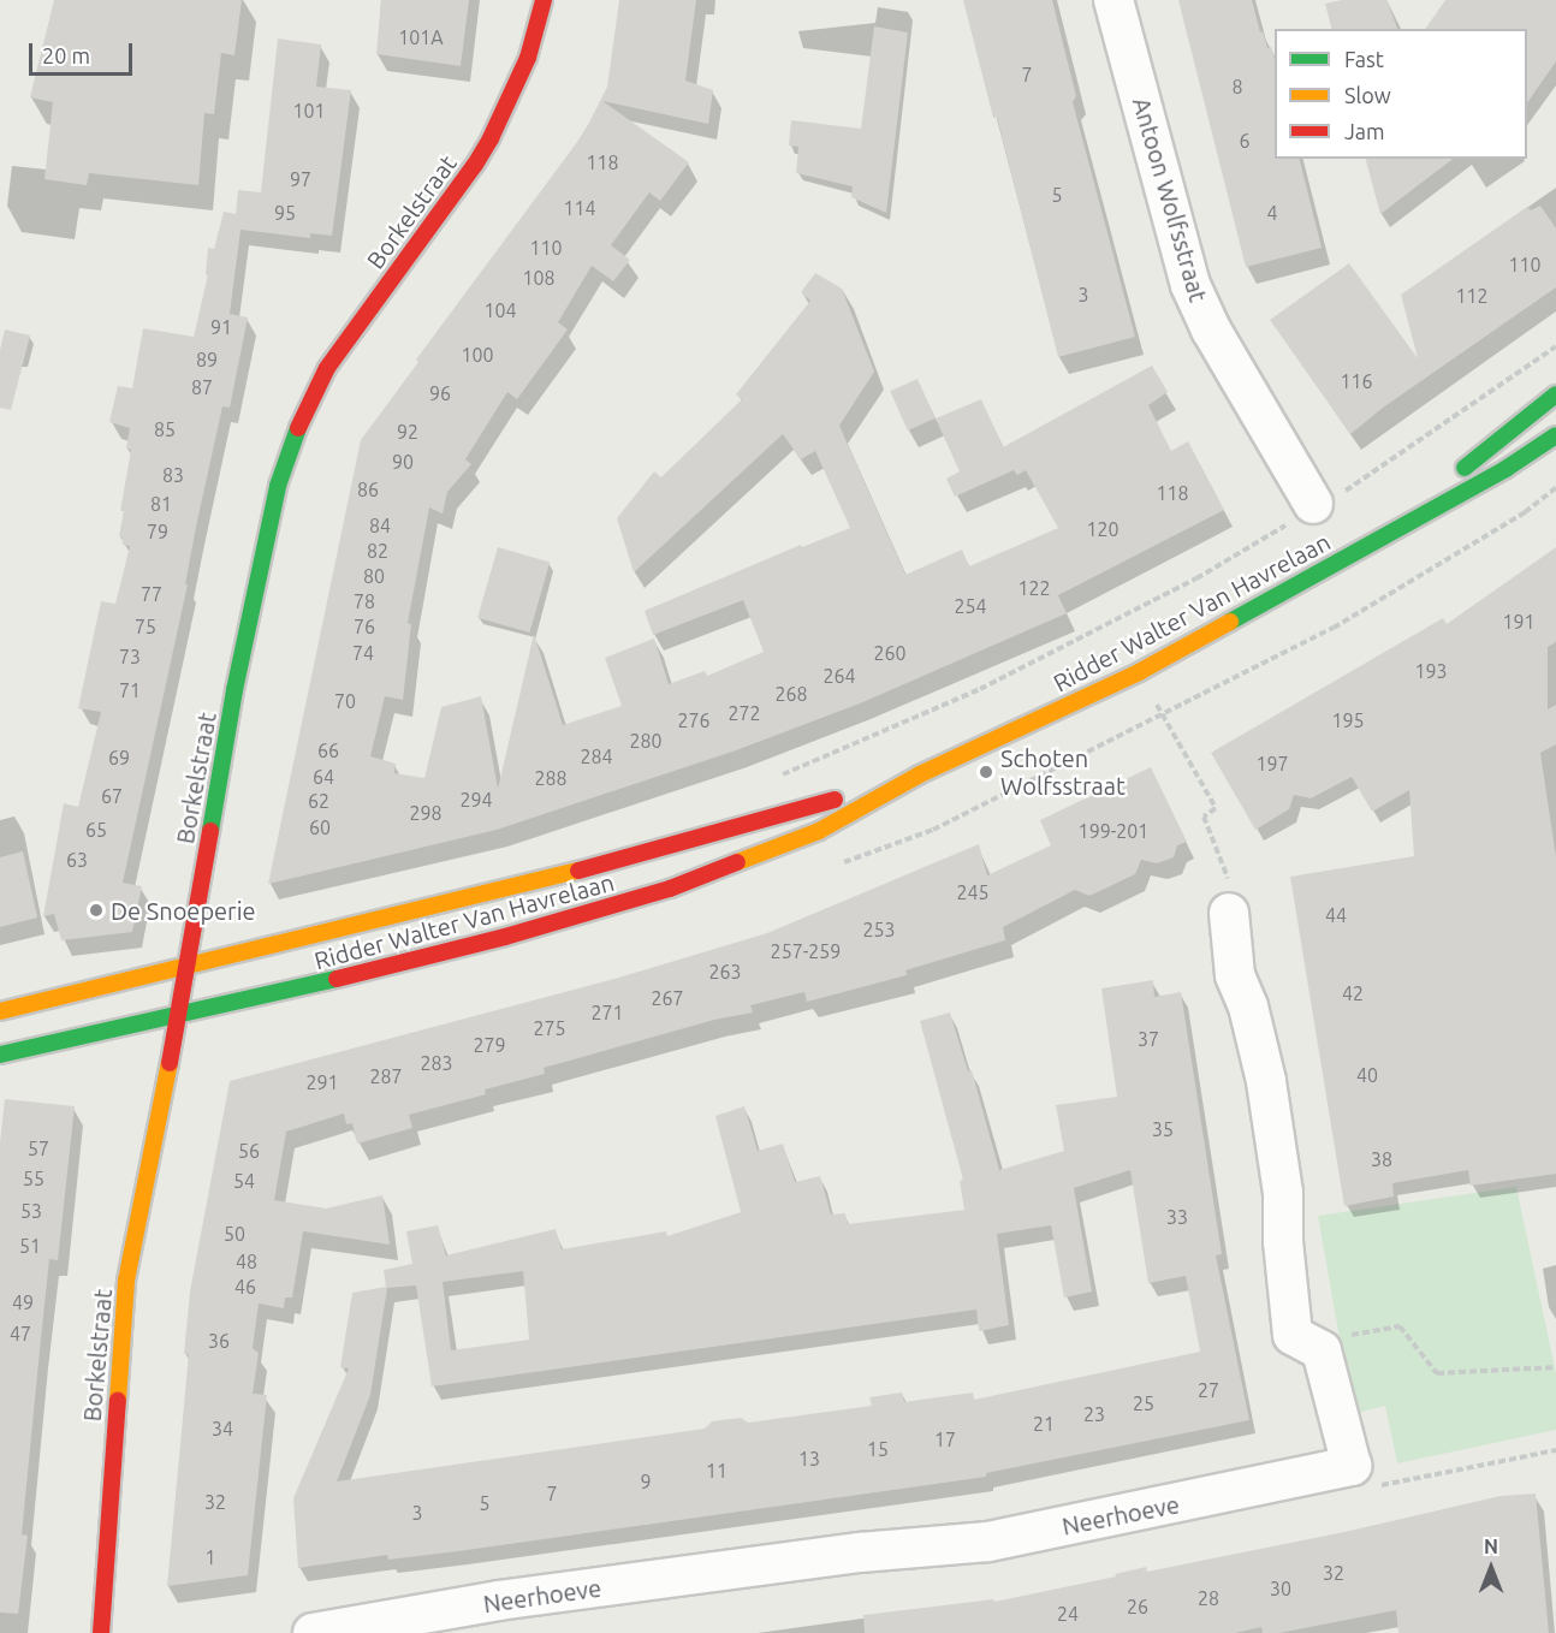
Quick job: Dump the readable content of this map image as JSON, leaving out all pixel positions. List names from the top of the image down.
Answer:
{
  "streets": {
    "main road": ["Borkelstraat", "Ridder Walter Van Havrelaan"],
    "street": ["Antoon Wolfsstraat", "Neerhoeve"]
  },
  "crossings": [
    ["Borkelstraat", "Ridder Walter Van Havrelaan"]
  ],
  "places": ["Schoten Wolfsstraat", "De Snoeperie"],
  "house_numbers": [
    "101A",
    "7",
    "8",
    "101",
    "6",
    "118",
    "97",
    "5",
    "114",
    "95",
    "4",
    "110",
    "110",
    "108",
    "3",
    "112",
    "104",
    "91",
    "100",
    "89",
    "116",
    "87",
    "96",
    "85",
    "92",
    "90",
    "83",
    "86",
    "118",
    "81",
    "84",
    "120",
    "79",
    "82",
    "80",
    "122",
    "77",
    "78",
    "254",
    "191",
    "75",
    "76",
    "74",
    "260",
    "73",
    "193",
    "264",
    "71",
    "268",
    "70",
    "272",
    "276",
    "195",
    "280",
    "66",
    "284",
    "69",
    "197",
    "64",
    "288",
    "67",
    "294",
    "62",
    "298",
    "60",
    "65",
    "199-201",
    "63",
    "245",
    "44",
    "253",
    "257-259",
    "263",
    "42",
    "267",
    "271",
    "275",
    "37",
    "279",
    "283",
    "40",
    "287",
    "291",
    "35",
    "57",
    "56",
    "38",
    "55",
    "54",
    "53",
    "33",
    "50",
    "51",
    "48",
    "46",
    "49",
    "47",
    "36",
    "27",
    "25",
    "23",
    "21",
    "34",
    "17",
    "15",
    "13",
    "11",
    "9",
    "7",
    "32",
    "5",
    "3",
    "1",
    "32",
    "30",
    "28",
    "26",
    "24"
  ],
  "legend": ["Fast", "Slow", "Jam"],
  "scale_bar": "20 m",
  "north": "top"
}
